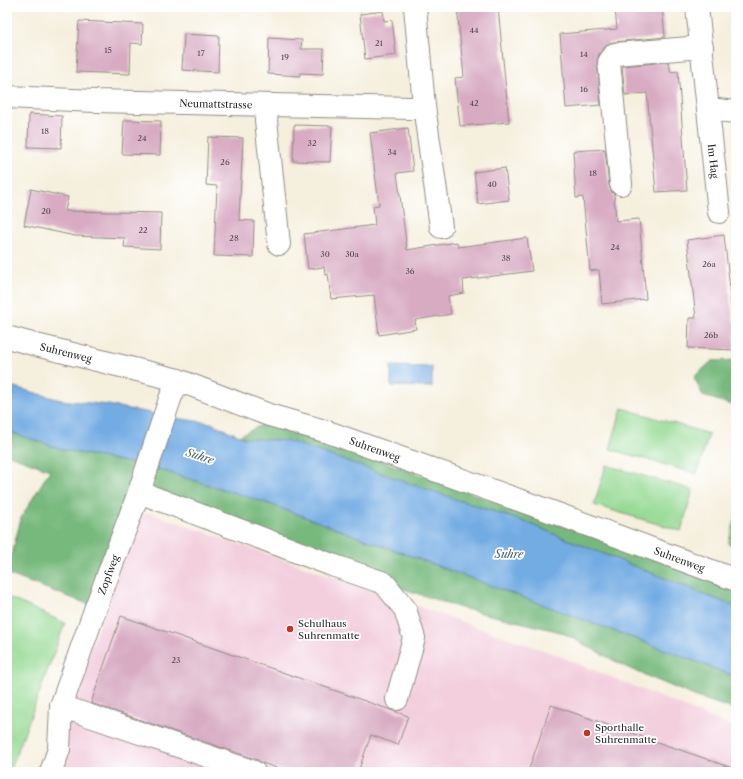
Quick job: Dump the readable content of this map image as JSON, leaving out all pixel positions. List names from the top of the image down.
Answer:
{
  "streets": {
    "street": [
      "Neumattstrasse",
      "Im Hag",
      "Suhrenweg",
      "Zopfweg"
    ]
  },
  "crossings": [
    ["Suhrenweg", "Zopfweg"]
  ],
  "water": ["Suhre"],
  "places": ["Schulhaus Suhrenmatte", "Sporthalle Suhrenmatte"],
  "house_numbers": [
    "44",
    "21",
    "15",
    "17",
    "14",
    "19",
    "16",
    "42",
    "18",
    "24",
    "32",
    "34",
    "26",
    "18",
    "40",
    "20",
    "22",
    "28",
    "24",
    "30",
    "30a",
    "38",
    "26a",
    "36",
    "26b",
    "23"
  ]
}
